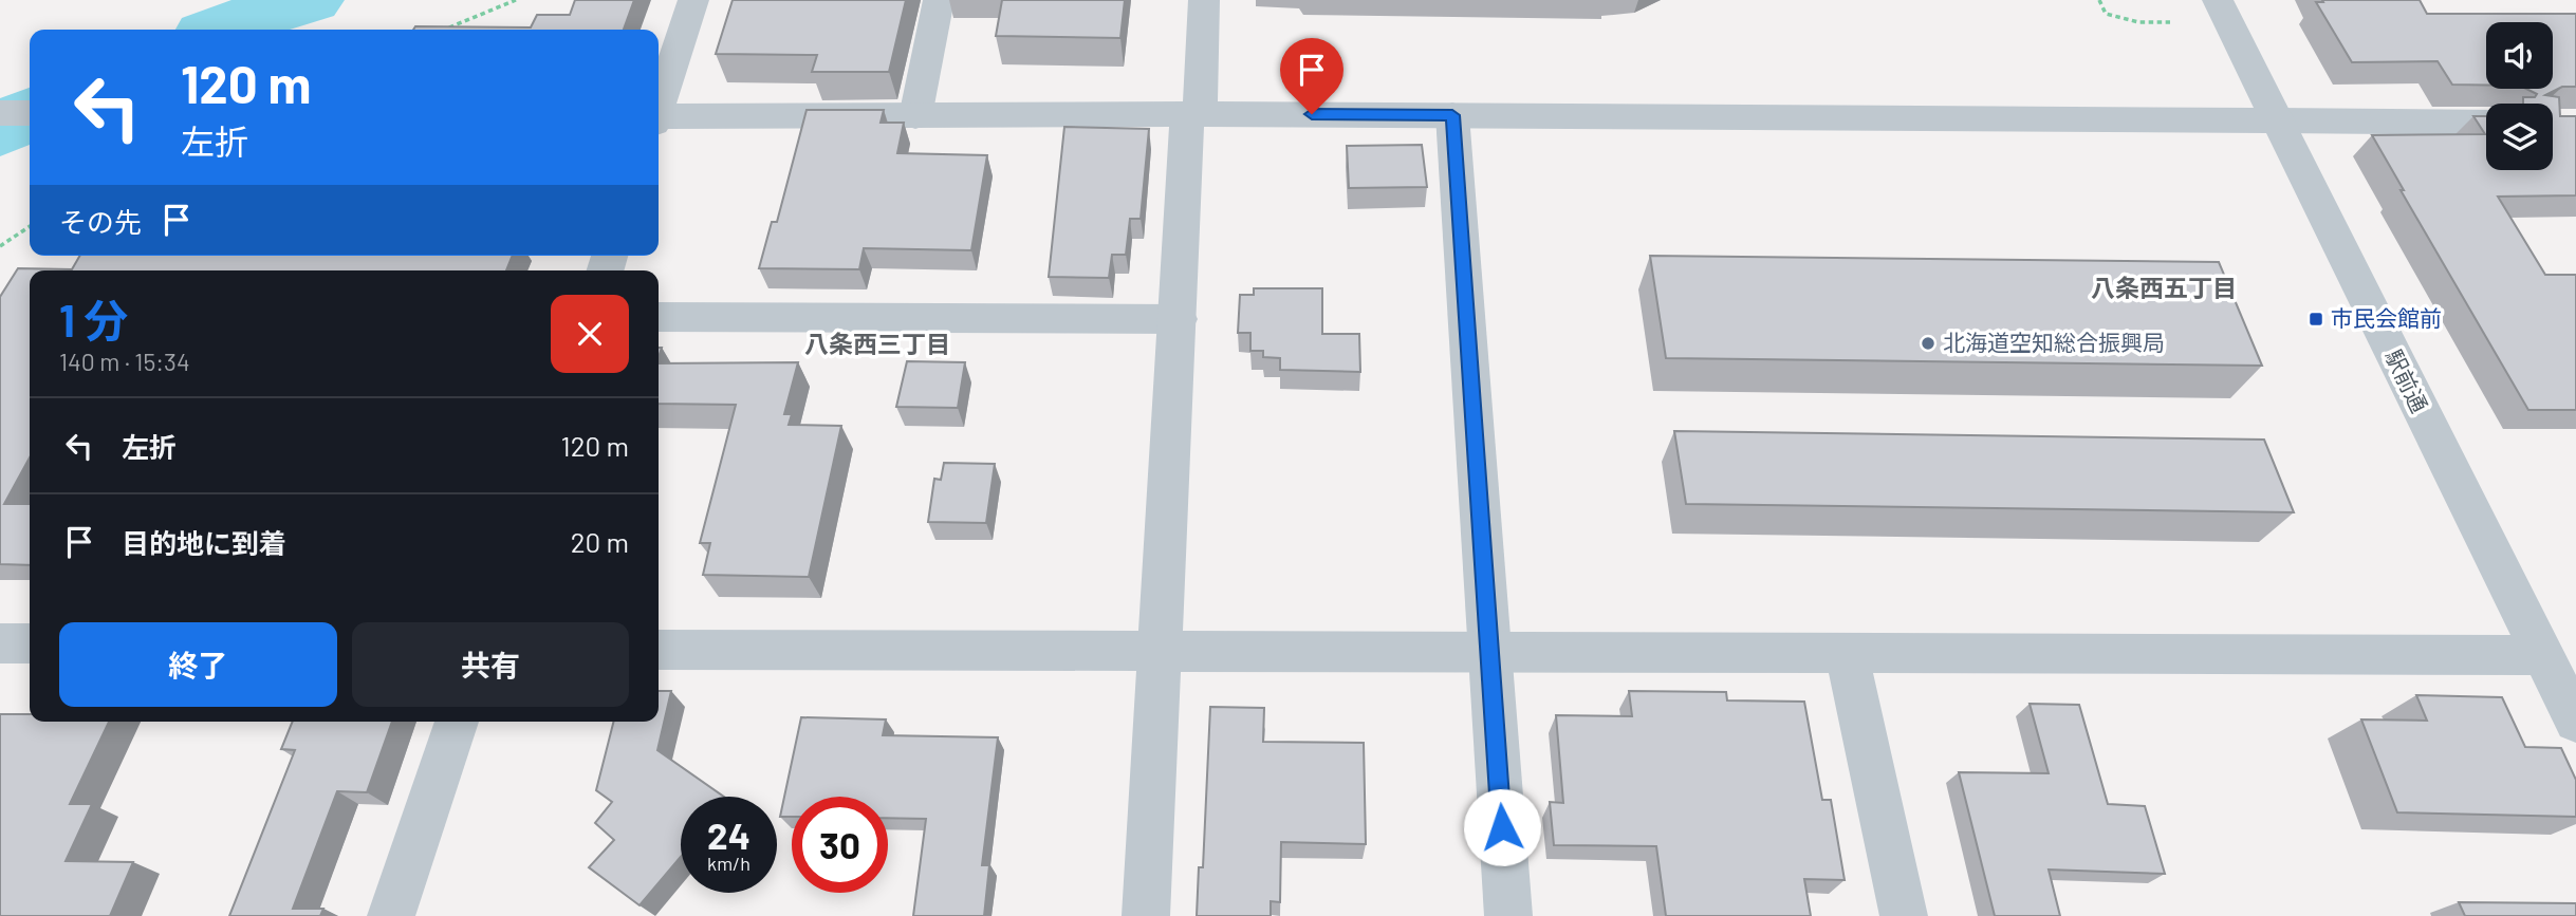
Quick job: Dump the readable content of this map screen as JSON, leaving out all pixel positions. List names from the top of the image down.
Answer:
{
  "streets": {
    "street": ["駅前通"]
  },
  "districts": ["八条西五丁目", "八条西三丁目"],
  "places": {
    "transit": ["市民会館前"],
    "other": ["北海道空知総合振興局"]
  },
  "page": {
    "turn": ["120 m", "左折"],
    "then": "その先",
    "heading": ["1 分", "140 m · 15:34"],
    "list": [
      {
        "name": "左折",
        "value": "120 m"
      },
      {
        "name": "目的地に到着",
        "value": "20 m"
      }
    ],
    "buttons": ["終了", "共有"],
    "speed": "24 km/h",
    "limit": "30"
  }
}
